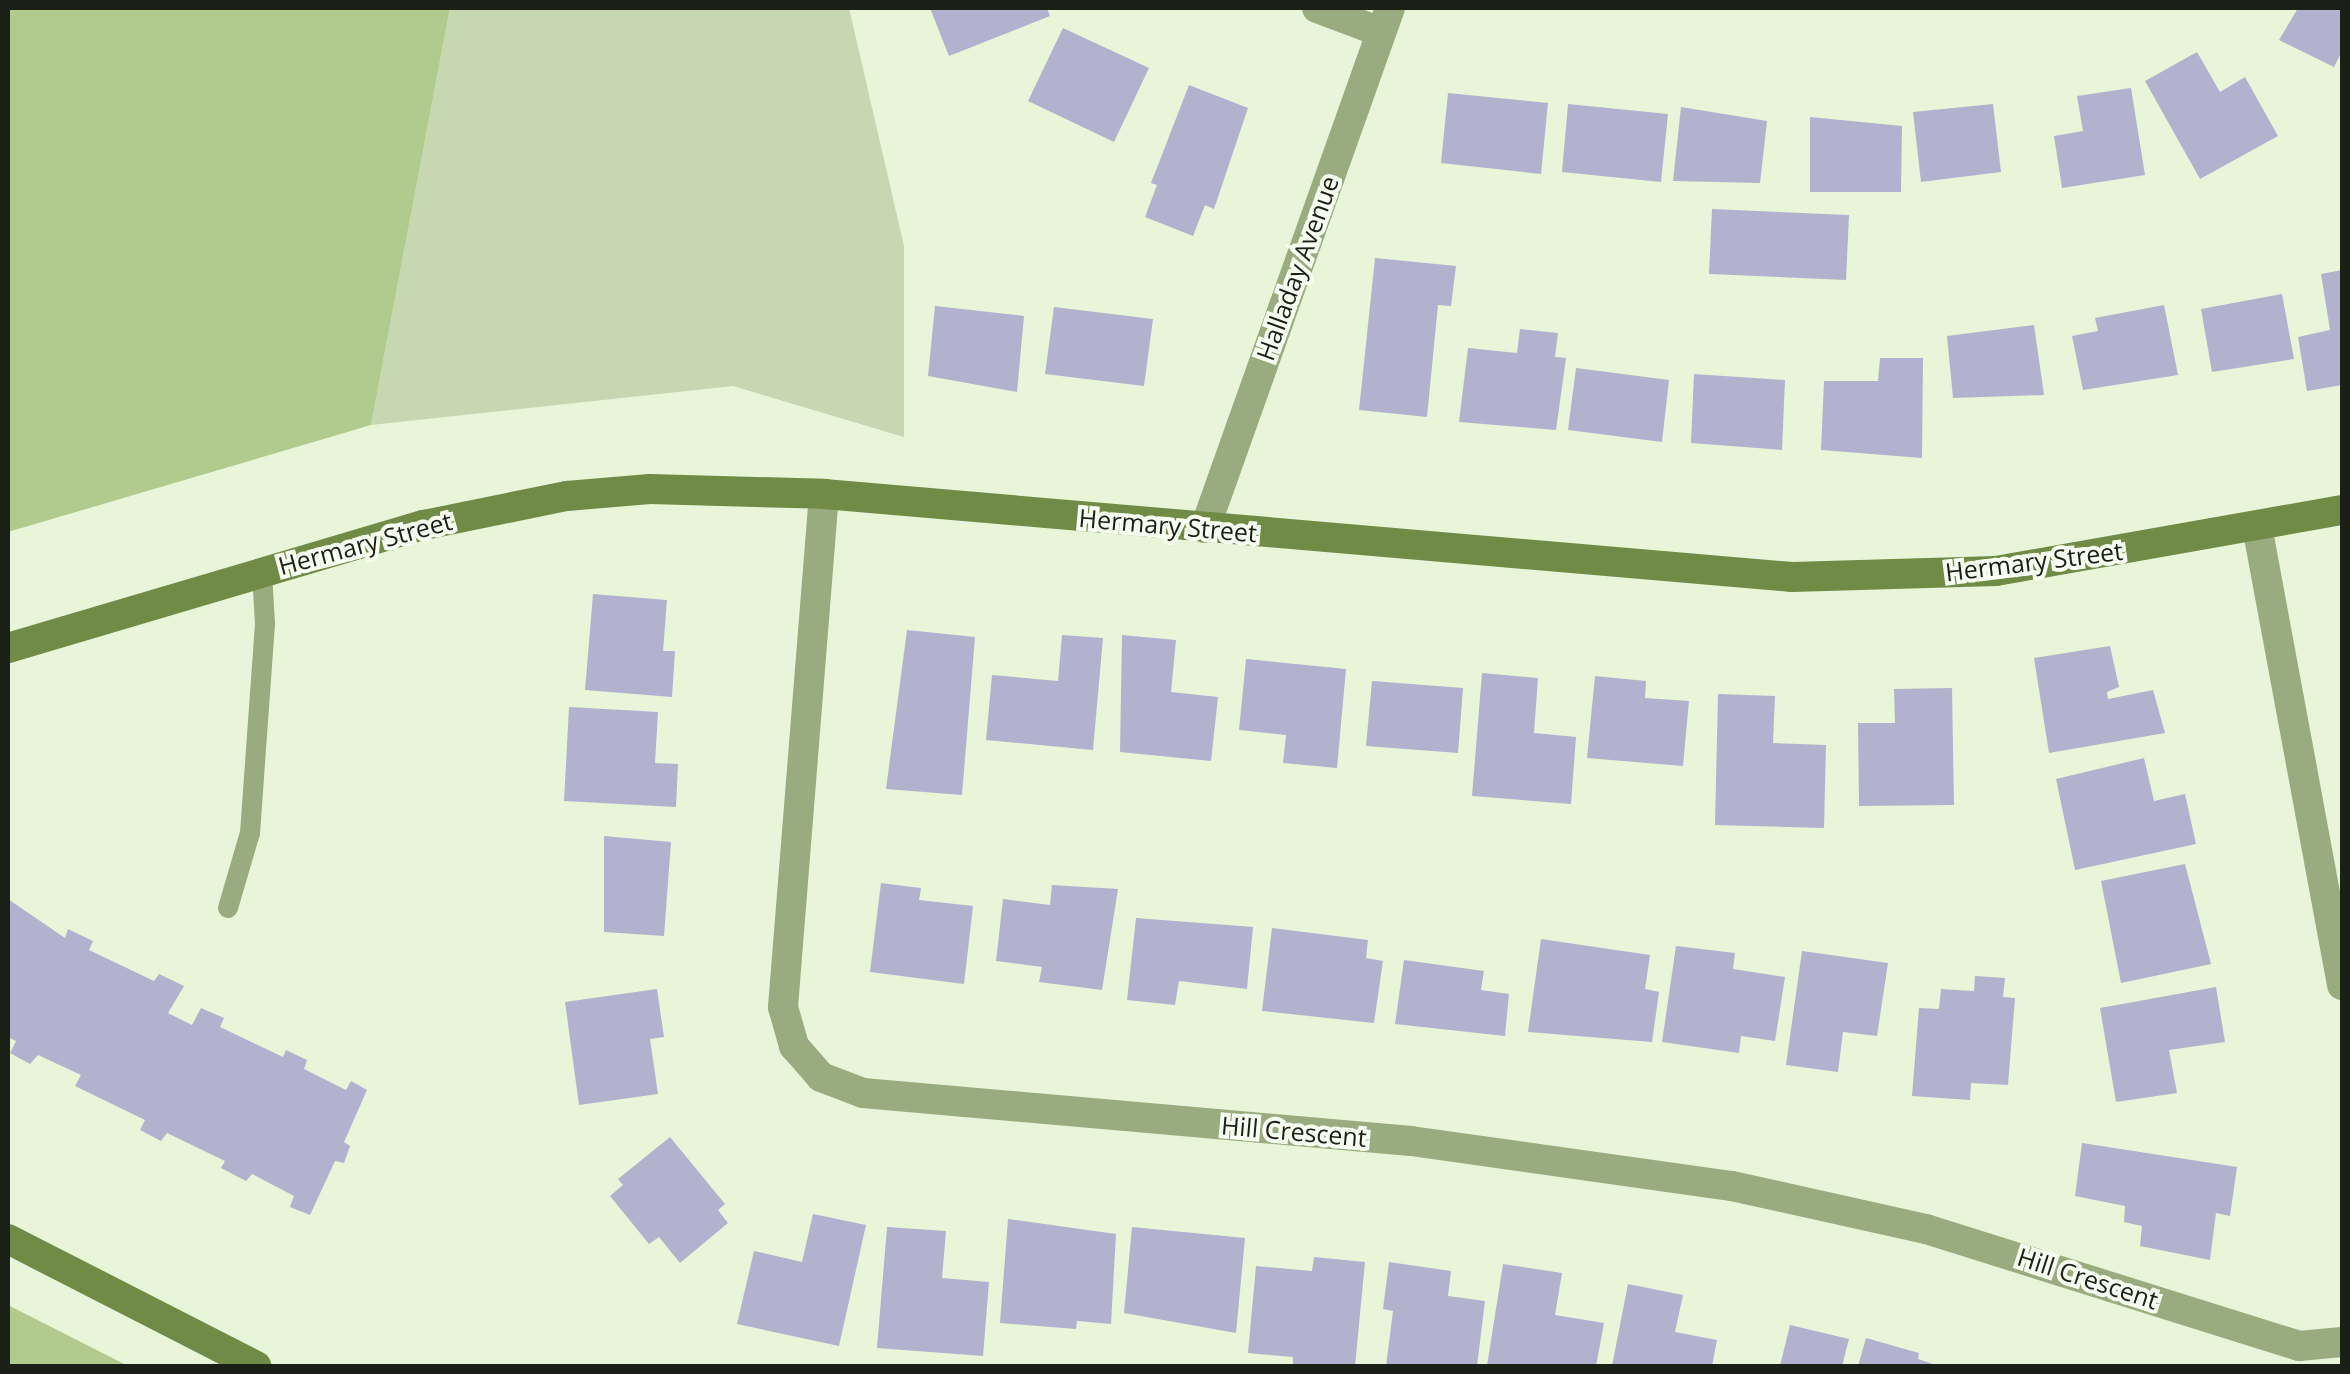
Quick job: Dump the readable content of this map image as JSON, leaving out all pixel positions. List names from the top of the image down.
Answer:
{
  "streets": {
    "street": ["Halladay Avenue", "Hermary Street", "Hill Crescent"]
  },
  "crossings": [
    ["Halladay Avenue", "Hermary Street"],
    ["Hermary Street", "Hill Crescent"]
  ]
}
